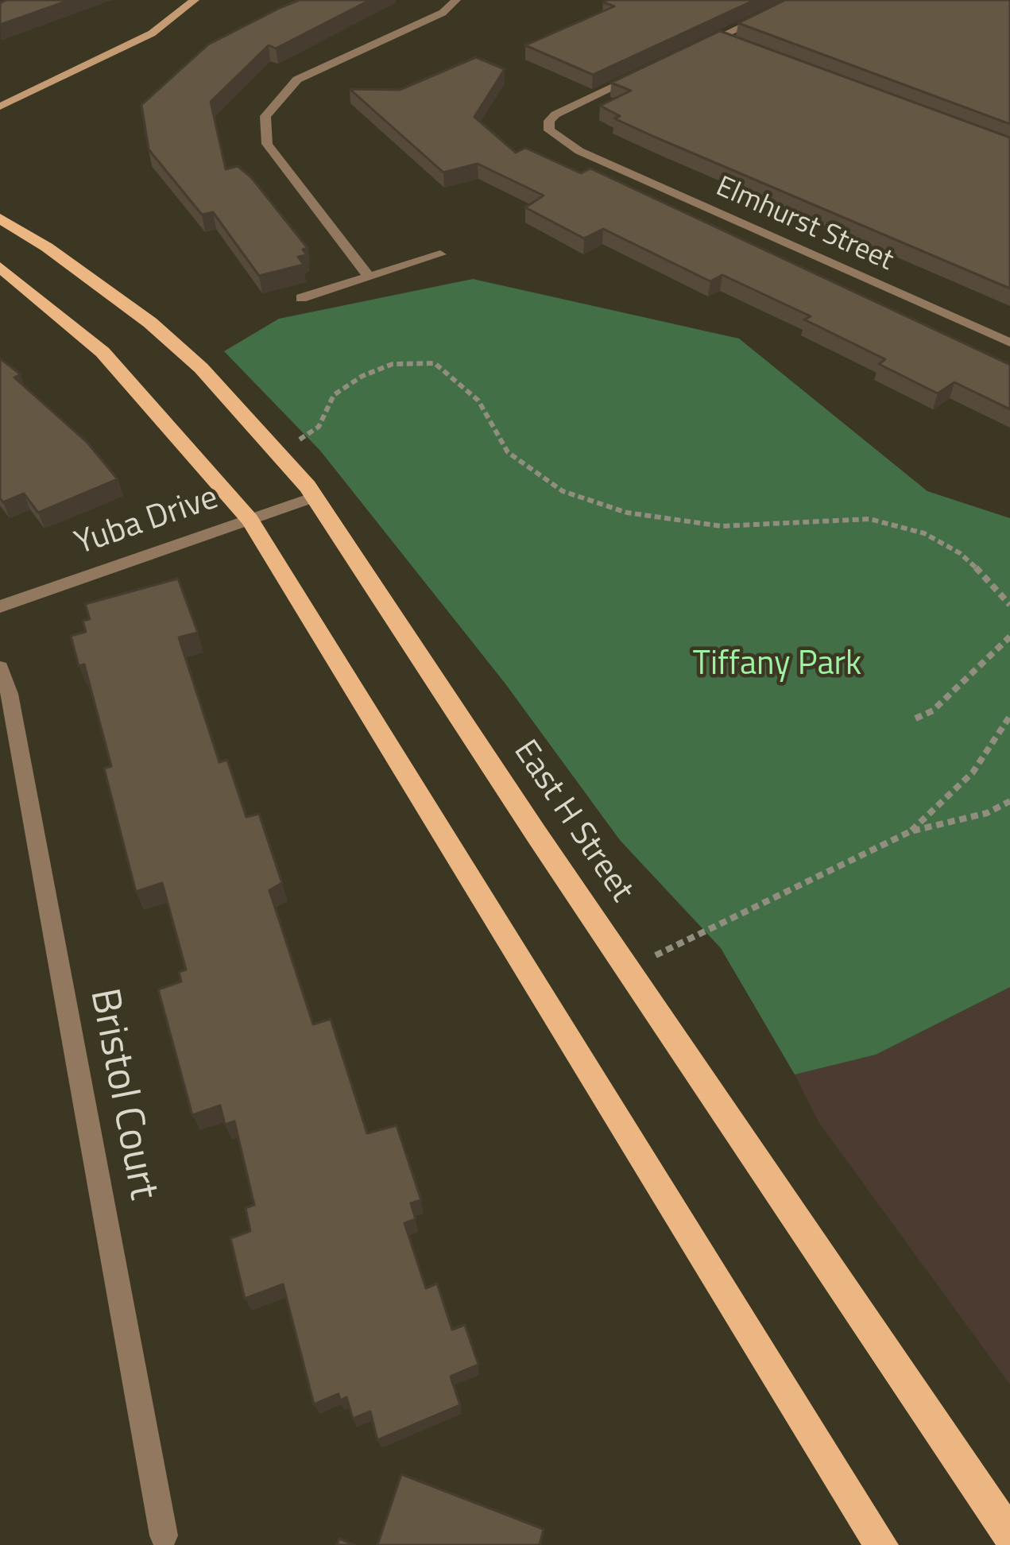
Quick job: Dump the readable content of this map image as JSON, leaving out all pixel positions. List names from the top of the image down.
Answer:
{
  "streets": {
    "main road": ["East H Street"],
    "street": ["Elmhurst Street", "Yuba Drive", "Bristol Court"]
  },
  "crossings": [
    ["Yuba Drive", "East H Street"]
  ],
  "parks": ["Tiffany Park"]
}
